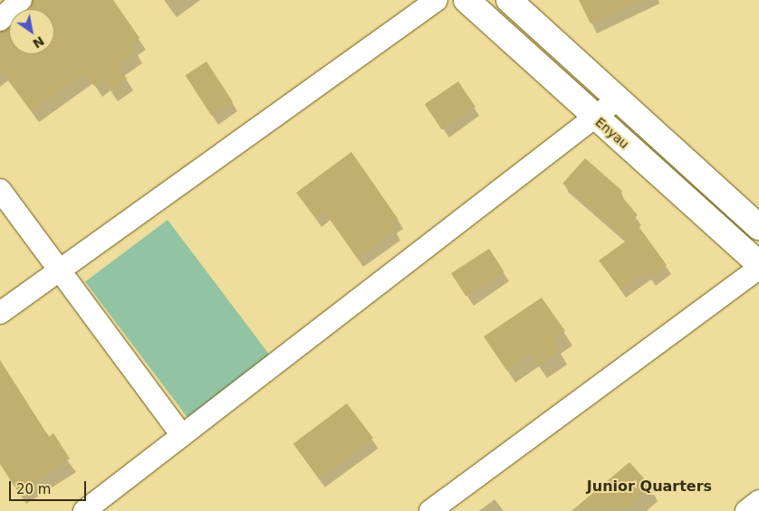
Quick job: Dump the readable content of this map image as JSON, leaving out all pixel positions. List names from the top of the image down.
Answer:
{
  "streets": {
    "street": ["Enyau"]
  },
  "districts": ["Junior Quarters"],
  "scale_bar": "20 m",
  "north": "bottom right"
}
